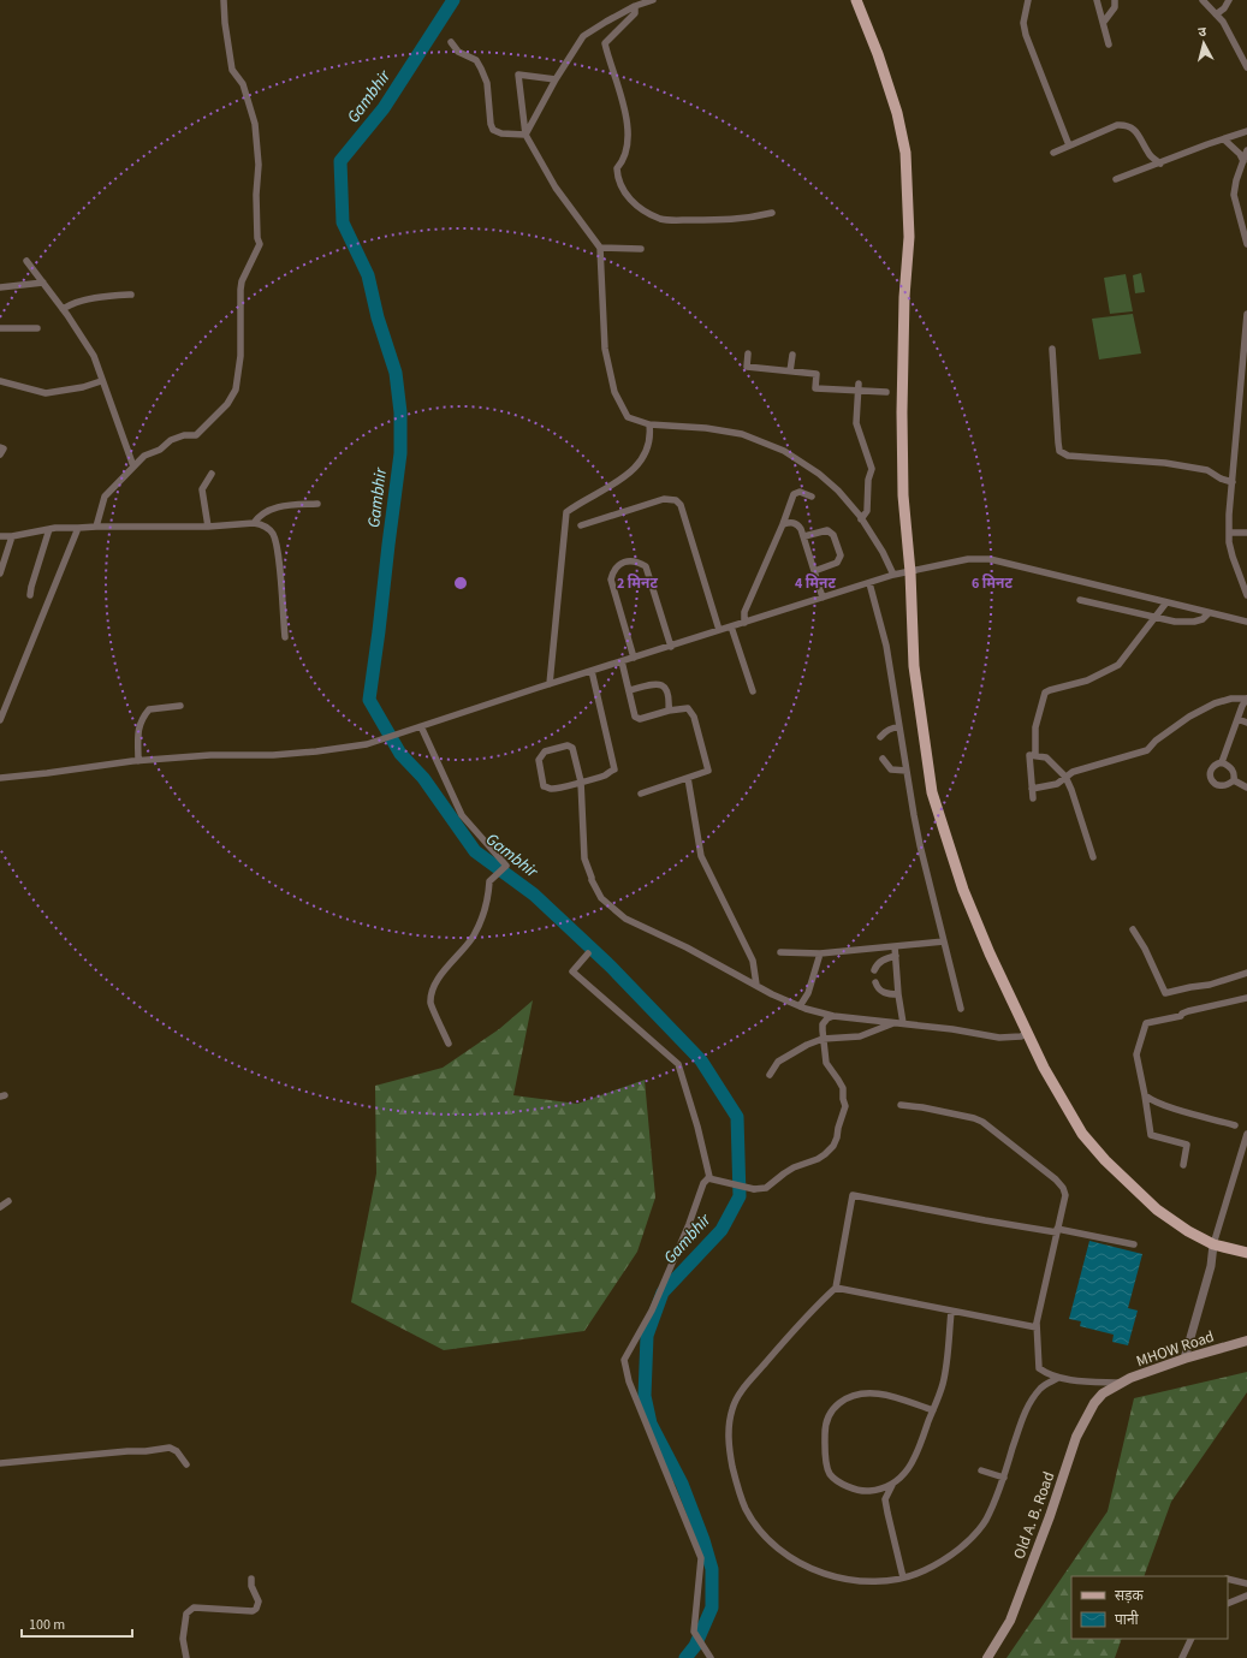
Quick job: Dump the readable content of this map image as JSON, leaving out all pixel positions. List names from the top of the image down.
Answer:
{
  "streets": {
    "main road": ["MHOW Road", "Old A. B. Road"]
  },
  "crossings": [
    ["MHOW Road", "Old A. B. Road"]
  ],
  "water": ["Gambhir"],
  "legend": ["सड़क", "पानी"],
  "scale_bar": "100 m",
  "north": "top",
  "rings": ["2 मिनट", "4 मिनट", "6 मिनट"]
}
